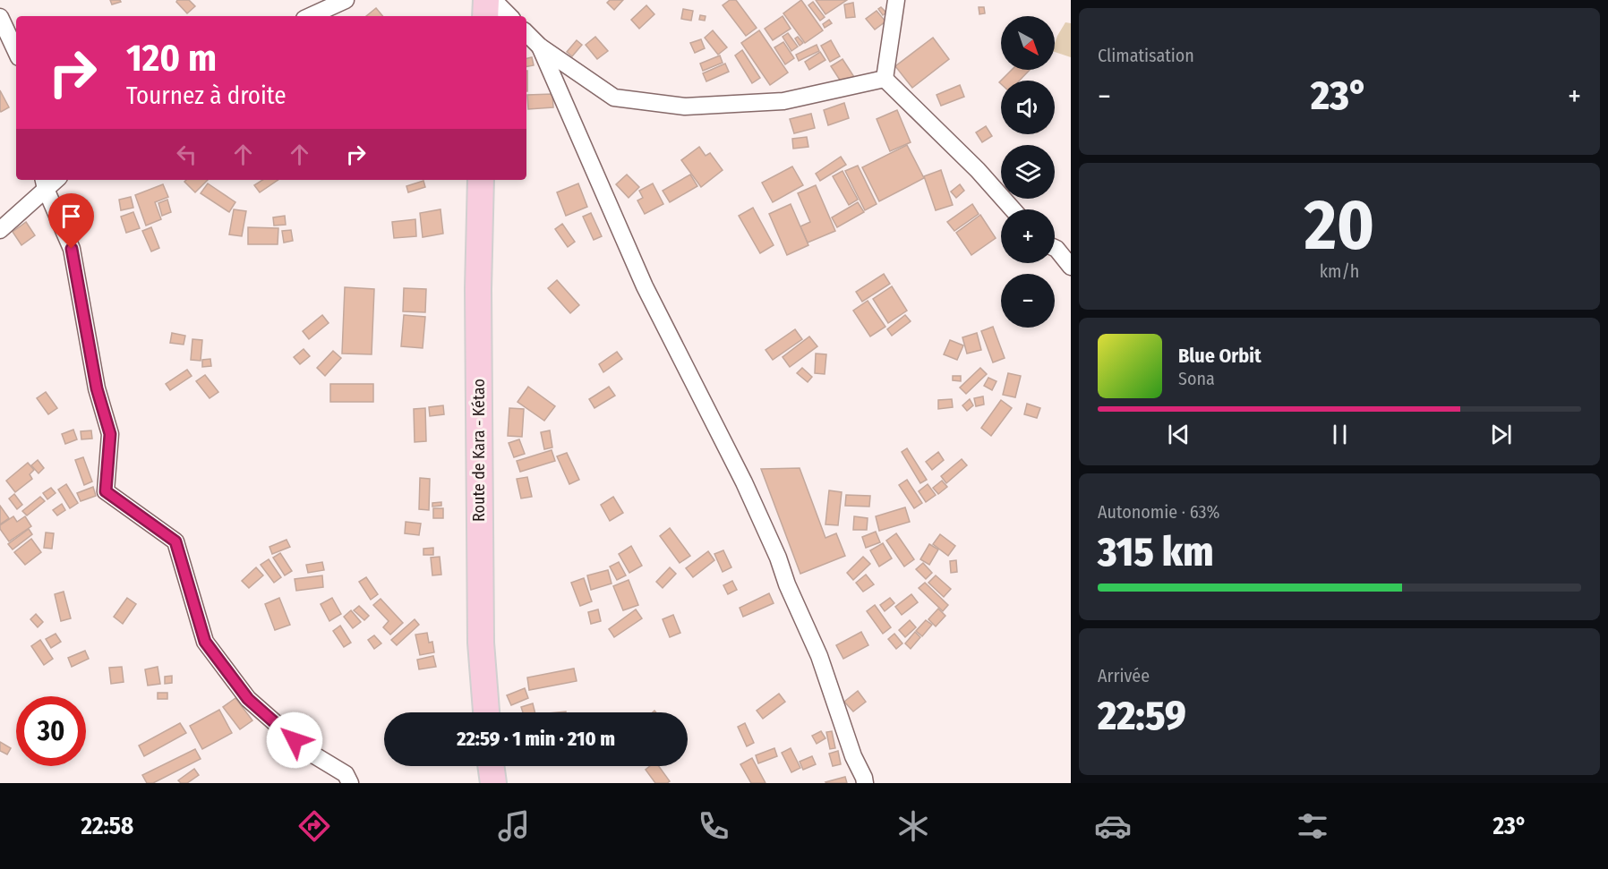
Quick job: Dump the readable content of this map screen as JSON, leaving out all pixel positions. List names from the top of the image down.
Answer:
{
  "streets": {
    "main road": ["Route de Kara - Kétao"]
  },
  "north": "bottom right",
  "page": {
    "tile": [
      "Climatisation",
      ["20", "km/h"],
      ["Autonomie · 63%", "315 km"],
      ["Arrivée", "22:59"]
    ],
    "map_buttons": ["+", "−"],
    "turn": ["120 m", "Tournez à droite"],
    "heat": ["−", "23°", "+"],
    "song": ["Blue Orbit", "Sona"],
    "limit": "30",
    "trip": "22:59 · 1 min · 210 m",
    "tabs": ["22:58", "23°"]
  }
}
